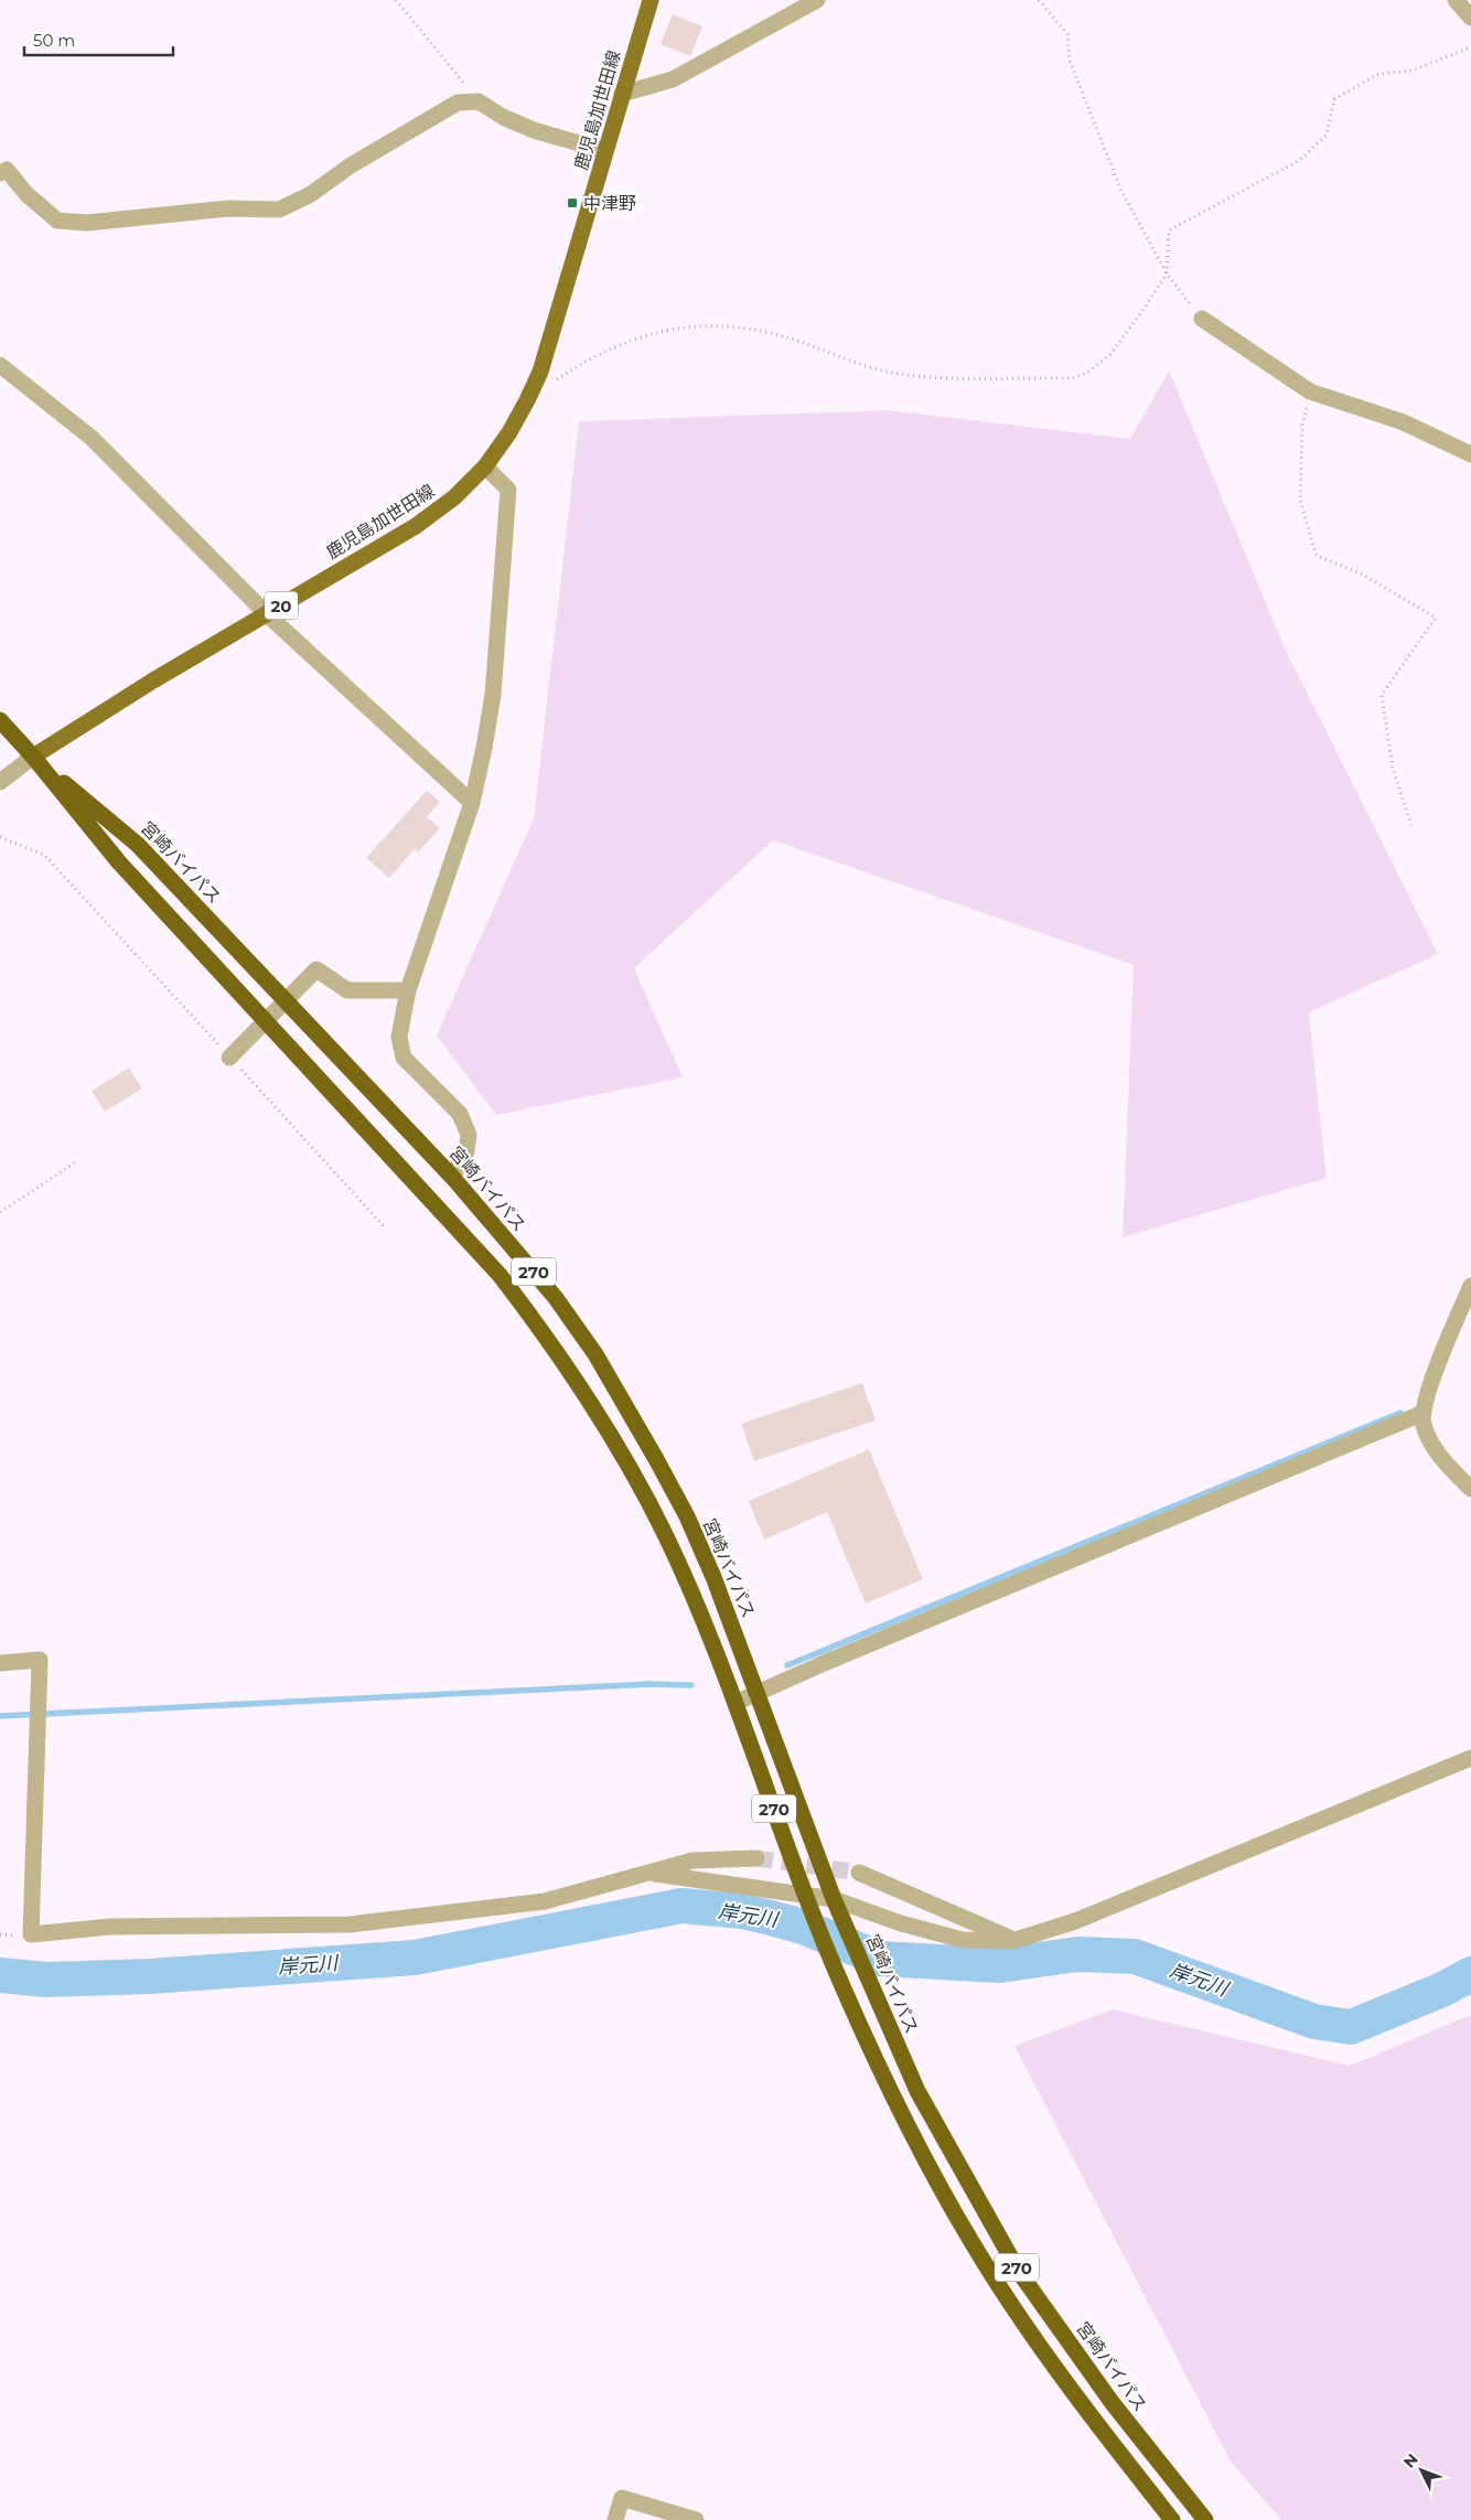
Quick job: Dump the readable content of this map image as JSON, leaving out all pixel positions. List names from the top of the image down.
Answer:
{
  "streets": {
    "highway": ["宮崎バイパス", "270"],
    "main road": ["鹿児島加世田線", "20"]
  },
  "crossings": [
    ["鹿児島加世田線", "宮崎バイパス"]
  ],
  "water": ["岸元川"],
  "places": {
    "transit": ["中津野"]
  },
  "scale_bar": "50 m",
  "north": "top left"
}
